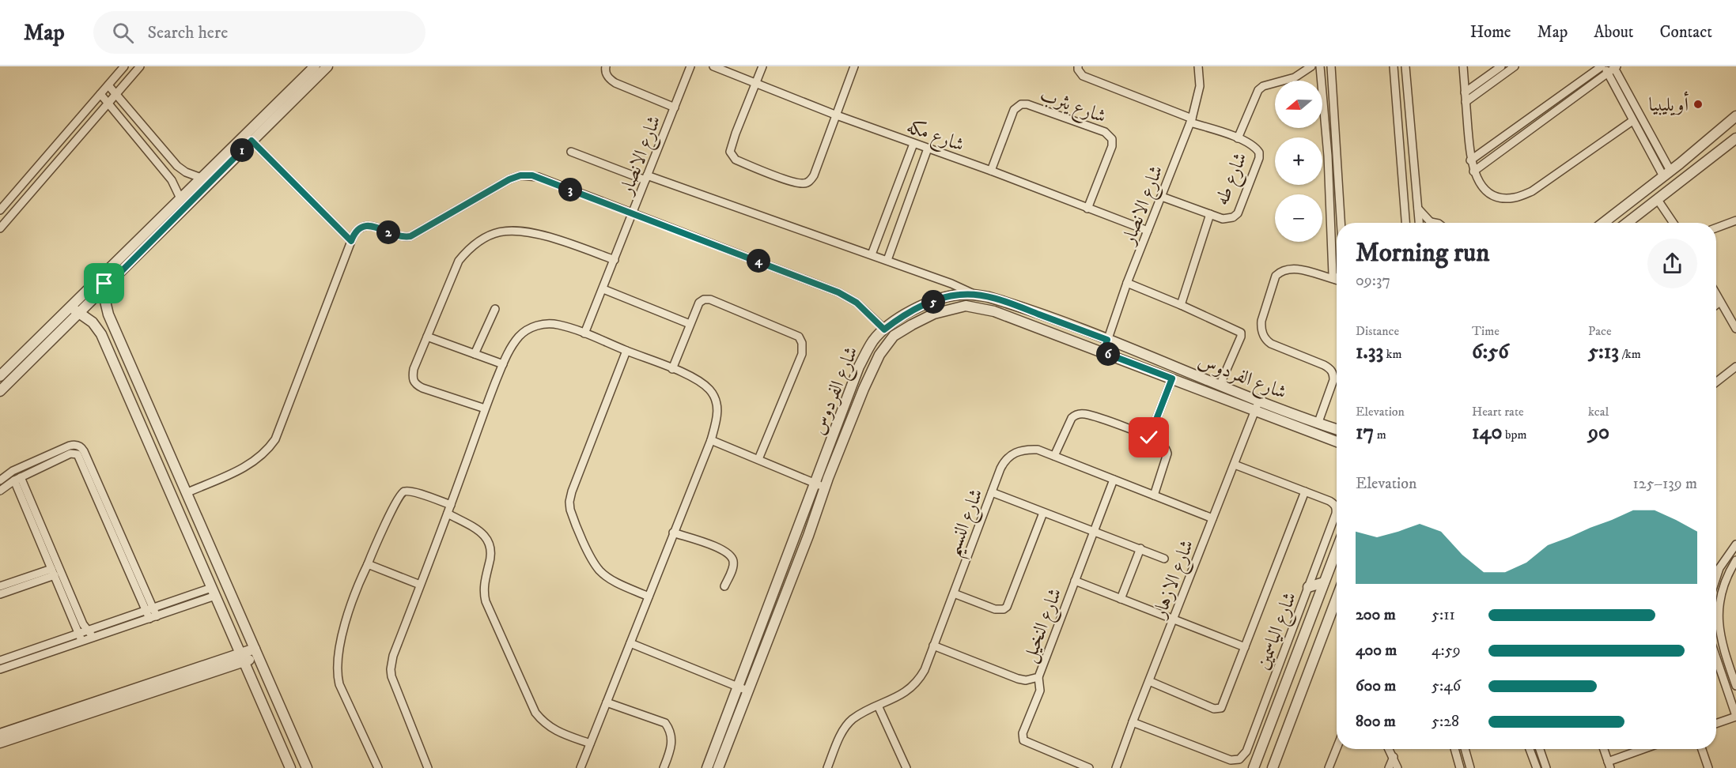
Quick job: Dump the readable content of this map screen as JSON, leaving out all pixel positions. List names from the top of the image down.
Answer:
{
  "streets": {
    "street": [
      "شارع يثرب",
      "شارع مكه",
      "شارع الانصار",
      "شارع طه",
      "شارع الفردوس",
      "شارع النسيم",
      "شارع الازهار",
      "شارع النخيل",
      "شارع الياسمين"
    ]
  },
  "crossings": [
    ["شارع يثرب", "شارع مكه"],
    ["شارع مكه", "شارع الانصار"],
    ["شارع الانصار", "شارع طه"],
    ["شارع الانصار", "شارع الفردوس"],
    ["شارع الفردوس", "شارع الازهار"],
    ["شارع النسيم", "شارع الازهار"],
    ["شارع النسيم", "شارع النخيل"],
    ["شارع الازهار", "شارع الياسمين"]
  ],
  "places": ["أويليبيا"],
  "north": "left",
  "page": {
    "header": "Map",
    "search": "Search here",
    "nav": [
      "Home",
      "Map",
      "About",
      "Contact"
    ],
    "map_buttons": ["+", "−"],
    "pins": [
      "1",
      "3",
      "2",
      "4",
      "5",
      "6"
    ],
    "heading": ["Morning run", "09:37"],
    "stats": [
      ["Distance", "1.33 km"],
      ["Time", "6:56"],
      ["Pace", "5:13 /km"],
      ["Elevation", "17 m"],
      ["Heart rate", "140 bpm"],
      ["kcal", "90"]
    ],
    "chart": ["Elevation", "125–139 m"],
    "list": [
      {
        "name": "200 m",
        "note": "5:11"
      },
      {
        "name": "400 m",
        "note": "4:59"
      },
      {
        "name": "600 m",
        "note": "5:46"
      },
      {
        "name": "800 m",
        "note": "5:28"
      }
    ]
  }
}
